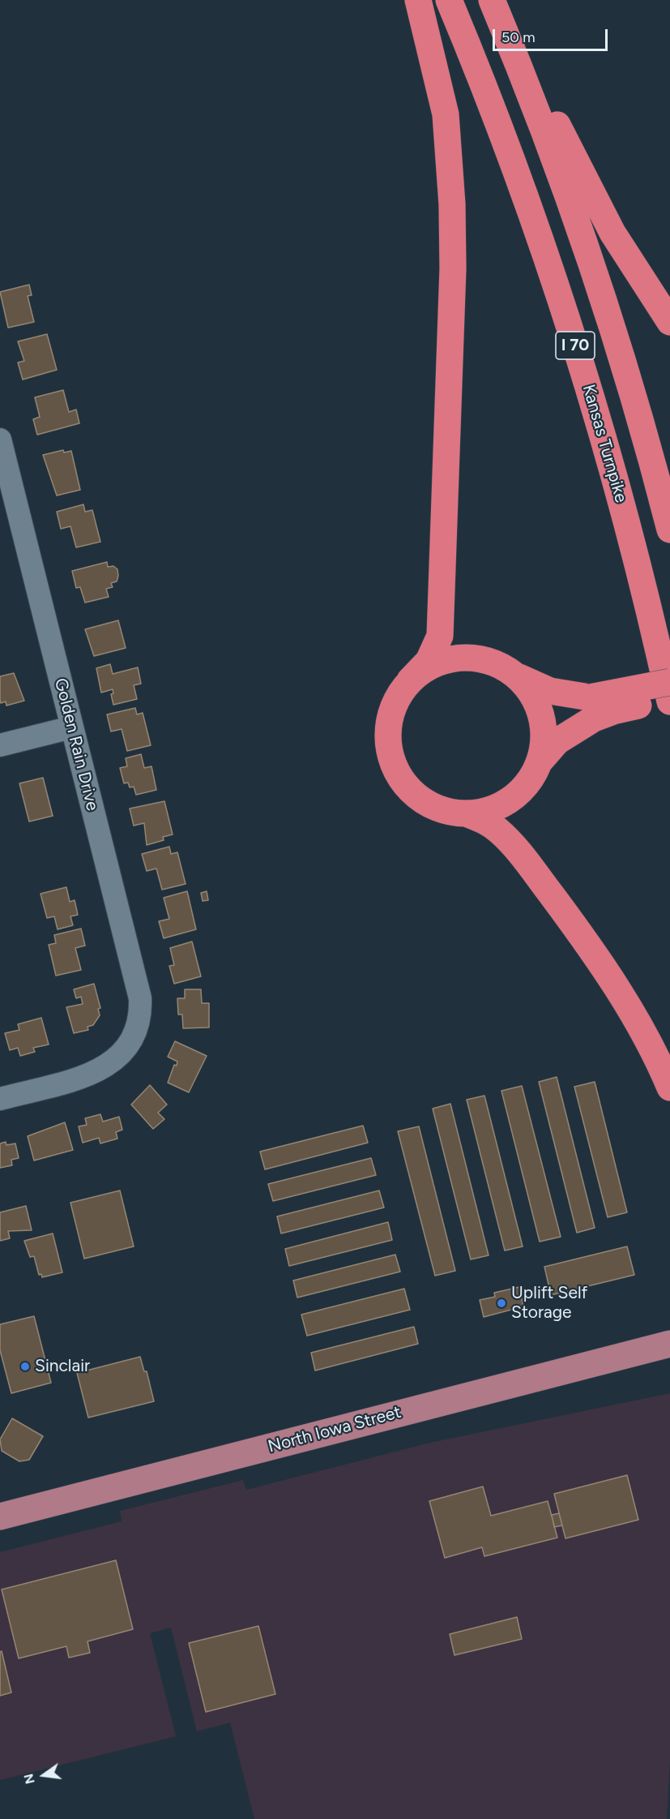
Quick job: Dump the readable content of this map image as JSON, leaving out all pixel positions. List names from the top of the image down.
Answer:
{
  "streets": {
    "highway": ["I 70", "Kansas Turnpike"],
    "main road": ["North Iowa Street"],
    "street": ["Golden Rain Drive"]
  },
  "places": ["Uplift Self Storage", "Sinclair"],
  "scale_bar": "50 m",
  "north": "left"
}
